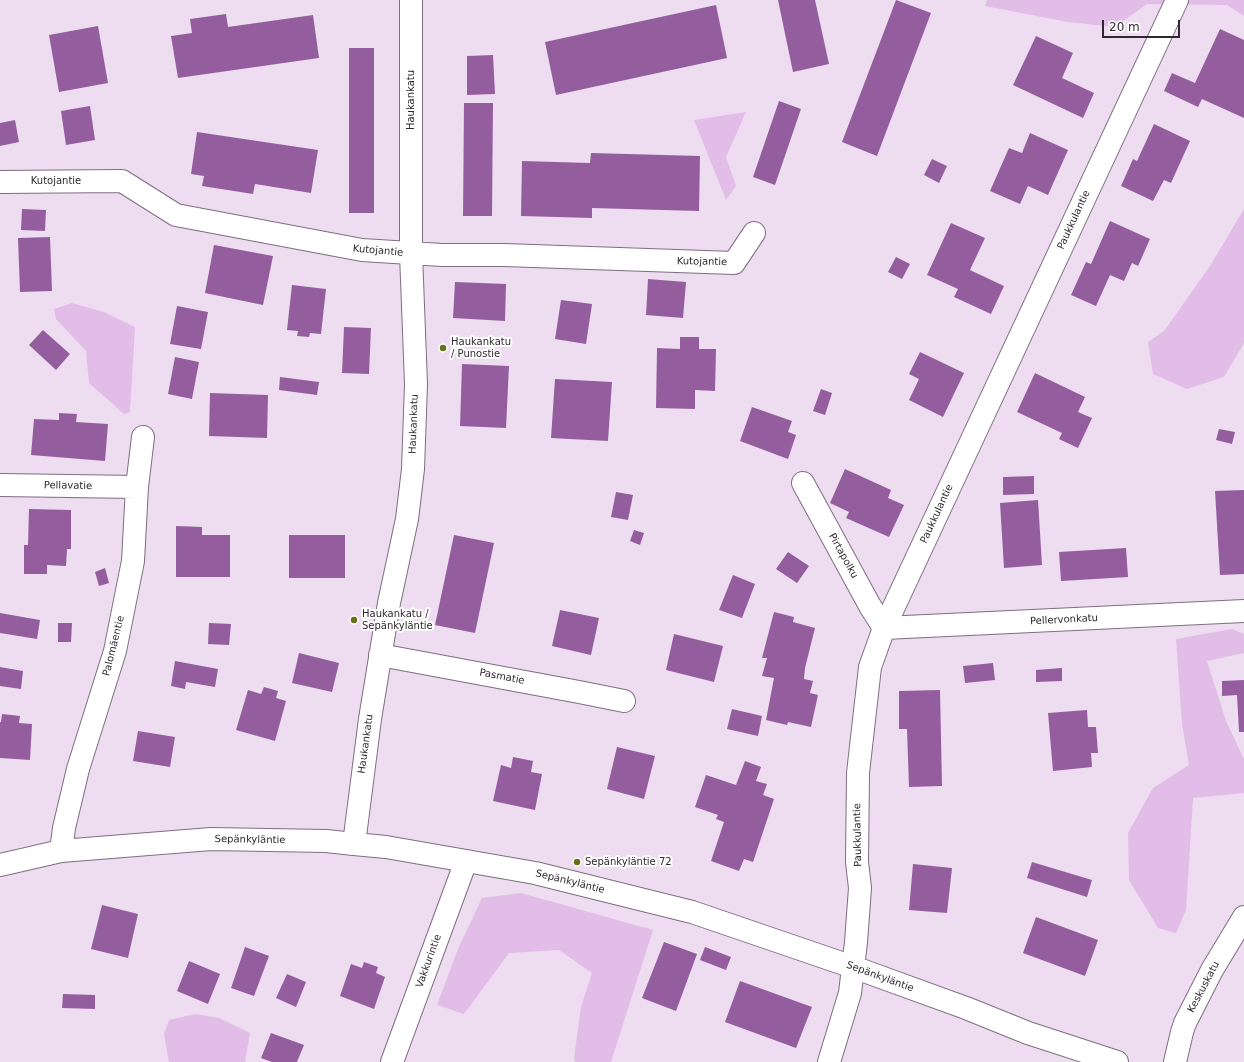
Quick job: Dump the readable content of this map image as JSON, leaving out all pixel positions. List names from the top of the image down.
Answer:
{
  "streets": {
    "street": [
      "Haukankatu",
      "Kutojantie",
      "Paukkulantie",
      "Pellavatie",
      "Pirtapolku",
      "Pellervonkatu",
      "Palomäentie",
      "Pasmatie",
      "Sepänkyläntie",
      "Vakkurintie",
      "Keskuskatu"
    ]
  },
  "crossings": [
    ["Haukankatu", "Kutojantie"],
    ["Haukankatu", "Pasmatie"],
    ["Haukankatu", "Sepänkyläntie"],
    ["Paukkulantie", "Pirtapolku"],
    ["Paukkulantie", "Pellervonkatu"],
    ["Paukkulantie", "Sepänkyläntie"],
    ["Pellavatie", "Palomäentie"],
    ["Pirtapolku", "Pellervonkatu"],
    ["Palomäentie", "Sepänkyläntie"],
    ["Sepänkyläntie", "Vakkurintie"]
  ],
  "places": ["Haukankatu / Punostie", "Haukankatu / Sepänkyläntie", "Sepänkyläntie 72"],
  "scale_bar": "20 m"
}
